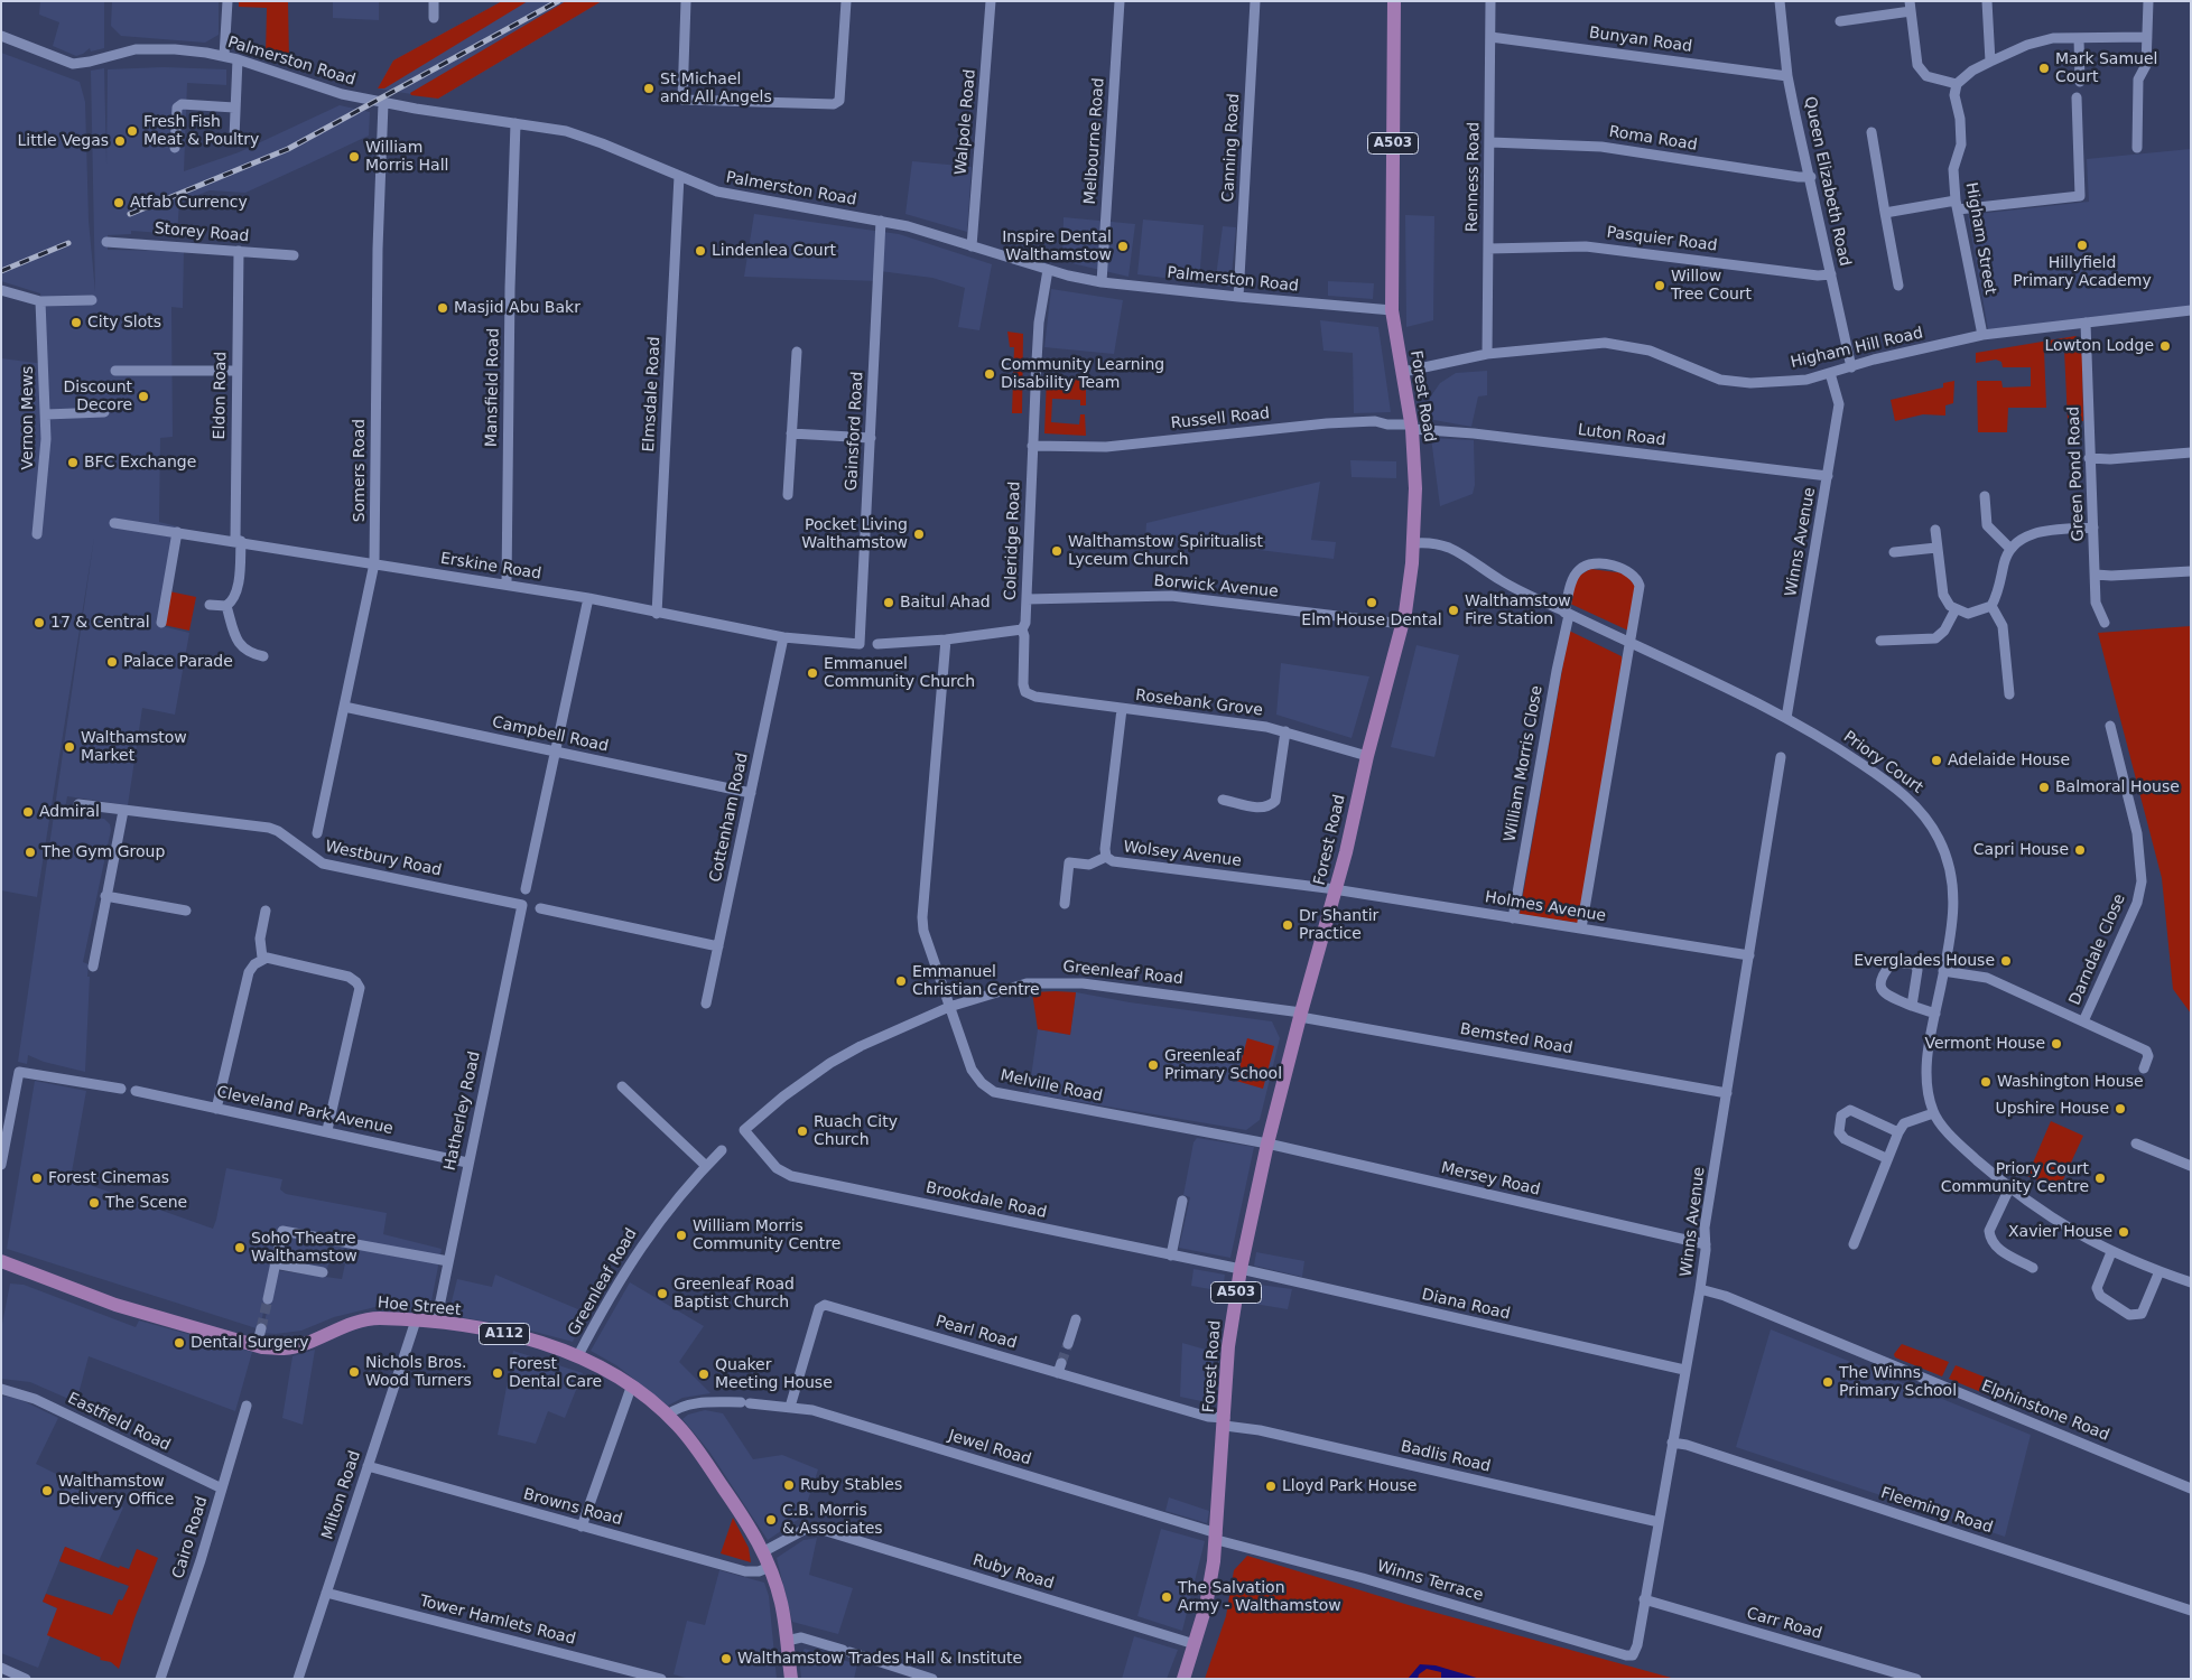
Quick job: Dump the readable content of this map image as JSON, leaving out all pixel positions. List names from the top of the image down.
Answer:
{
  "streets": {
    "main road": [
      "A503",
      "Forest Road",
      "Hoe Street",
      "A112"
    ],
    "street": [
      "Bunyan Road",
      "Palmerston Road",
      "Walpole Road",
      "Roma Road",
      "Melbourne Road",
      "Canning Road",
      "Renness Road",
      "Queen Elizabeth Road",
      "Storey Road",
      "Higham Street",
      "Pasquier Road",
      "Higham Hill Road",
      "Mansfield Road",
      "Elmsdale Road",
      "Eldon Road",
      "Vernon Mews",
      "Russell Road",
      "Gainsford Road",
      "Luton Road",
      "Somers Road",
      "Green Pond Road",
      "Coleridge Road",
      "Winns Avenue",
      "Erskine Road",
      "Borwick Avenue",
      "Rosebank Grove",
      "Campbell Road",
      "Priory Court",
      "William Morris Close",
      "Cottenham Road",
      "Wolsey Avenue",
      "Westbury Road",
      "Holmes Avenue",
      "Darndale Close",
      "Greenleaf Road",
      "Bemsted Road",
      "Melville Road",
      "Cleveland Park Avenue",
      "Hatherley Road",
      "Mersey Road",
      "Brookdale Road",
      "Diana Road",
      "Pearl Road",
      "Elphinstone Road",
      "Eastfield Road",
      "Jewel Road",
      "Badlis Road",
      "Milton Road",
      "Browns Road",
      "Fleeming Road",
      "Cairo Road",
      "Ruby Road",
      "Winns Terrace",
      "Tower Hamlets Road",
      "Carr Road"
    ]
  },
  "crossings": [
    ["Bunyan Road", "Renness Road"],
    ["Bunyan Road", "Queen Elizabeth Road"],
    ["Palmerston Road", "Walpole Road"],
    ["Palmerston Road", "Melbourne Road"],
    ["Palmerston Road", "Canning Road"],
    ["Palmerston Road", "Mansfield Road"],
    ["Palmerston Road", "Elmsdale Road"],
    ["Palmerston Road", "Forest Road"],
    ["Palmerston Road", "Gainsford Road"],
    ["Palmerston Road", "Somers Road"],
    ["Palmerston Road", "Coleridge Road"],
    ["Roma Road", "Renness Road"],
    ["Roma Road", "Queen Elizabeth Road"],
    ["Renness Road", "Pasquier Road"],
    ["Renness Road", "Higham Hill Road"],
    ["Queen Elizabeth Road", "Pasquier Road"],
    ["Queen Elizabeth Road", "Higham Hill Road"],
    ["Storey Road", "Eldon Road"],
    ["Higham Street", "Higham Hill Road"],
    ["Higham Hill Road", "Forest Road"],
    ["Higham Hill Road", "Green Pond Road"],
    ["Higham Hill Road", "Winns Avenue"],
    ["Mansfield Road", "Erskine Road"],
    ["Elmsdale Road", "Erskine Road"],
    ["Eldon Road", "Erskine Road"],
    ["Forest Road", "Russell Road"],
    ["Forest Road", "Luton Road"],
    ["Forest Road", "Borwick Avenue"],
    ["Forest Road", "Rosebank Grove"],
    ["Forest Road", "Priory Court"],
    ["Forest Road", "Wolsey Avenue"],
    ["Forest Road", "Holmes Avenue"],
    ["Forest Road", "Greenleaf Road"],
    ["Forest Road", "Bemsted Road"],
    ["Forest Road", "Melville Road"],
    ["Forest Road", "Mersey Road"],
    ["Forest Road", "Brookdale Road"],
    ["Forest Road", "Diana Road"],
    ["Forest Road", "Pearl Road"],
    ["Forest Road", "Jewel Road"],
    ["Forest Road", "Badlis Road"],
    ["Forest Road", "Ruby Road"],
    ["Forest Road", "Winns Terrace"],
    ["Russell Road", "Luton Road"],
    ["Russell Road", "Coleridge Road"],
    ["Gainsford Road", "Erskine Road"],
    ["Luton Road", "Winns Avenue"],
    ["Somers Road", "Erskine Road"],
    ["Somers Road", "Campbell Road"],
    ["Coleridge Road", "Borwick Avenue"],
    ["Coleridge Road", "Rosebank Grove"],
    ["Winns Avenue", "Priory Court"],
    ["Winns Avenue", "Holmes Avenue"],
    ["Winns Avenue", "Bemsted Road"],
    ["Winns Avenue", "Mersey Road"],
    ["Winns Avenue", "Diana Road"],
    ["Winns Avenue", "Elphinstone Road"],
    ["Winns Avenue", "Badlis Road"],
    ["Winns Avenue", "Fleeming Road"],
    ["Winns Avenue", "Winns Terrace"],
    ["Winns Avenue", "Carr Road"],
    ["Erskine Road", "Cottenham Road"],
    ["Rosebank Grove", "Wolsey Avenue"],
    ["Campbell Road", "Cottenham Road"],
    ["Priory Court", "William Morris Close"],
    ["William Morris Close", "Holmes Avenue"],
    ["Wolsey Avenue", "Holmes Avenue"],
    ["Westbury Road", "Hatherley Road"],
    ["Greenleaf Road", "Bemsted Road"],
    ["Greenleaf Road", "Melville Road"],
    ["Greenleaf Road", "Brookdale Road"],
    ["Greenleaf Road", "Hoe Street"],
    ["Melville Road", "Mersey Road"],
    ["Cleveland Park Avenue", "Hatherley Road"],
    ["Hatherley Road", "Hoe Street"],
    ["Brookdale Road", "Diana Road"],
    ["Hoe Street", "Jewel Road"],
    ["Hoe Street", "Milton Road"],
    ["Hoe Street", "Browns Road"],
    ["Hoe Street", "Ruby Road"],
    ["Pearl Road", "Jewel Road"],
    ["Pearl Road", "Badlis Road"],
    ["Eastfield Road", "Cairo Road"],
    ["Jewel Road", "Winns Terrace"],
    ["Milton Road", "Browns Road"],
    ["Milton Road", "Tower Hamlets Road"]
  ],
  "places": [
    "Mark Samuel Court",
    "St Michael and All Angels",
    "Fresh Fish Meat & Poultry",
    "Little Vegas",
    "William Morris Hall",
    "Atfab Currency",
    "Hillyfield Primary Academy",
    "Inspire Dental Walthamstow",
    "Lindenlea Court",
    "Willow Tree Court",
    "Masjid Abu Bakr",
    "City Slots",
    "Lowton Lodge",
    "Community Learning Disability Team",
    "Discount Decore",
    "BFC Exchange",
    "Pocket Living Walthamstow",
    "Walthamstow Spiritualist Lyceum Church",
    "Baitul Ahad",
    "Elm House Dental",
    "Walthamstow Fire Station",
    "17 & Central",
    "Palace Parade",
    "Emmanuel Community Church",
    "Walthamstow Market",
    "Adelaide House",
    "Balmoral House",
    "Admiral",
    "Capri House",
    "The Gym Group",
    "Dr Shantir Practice",
    "Everglades House",
    "Emmanuel Christian Centre",
    "Vermont House",
    "Greenleaf Primary School",
    "Washington House",
    "Upshire House",
    "Ruach City Church",
    "Forest Cinemas",
    "Priory Court Community Centre",
    "The Scene",
    "Xavier House",
    "William Morris Community Centre",
    "Soho Theatre Walthamstow",
    "Greenleaf Road Baptist Church",
    "Dental Surgery",
    "Nichols Bros. Wood Turners",
    "Forest Dental Care",
    "Quaker Meeting House",
    "The Winns Primary School",
    "Ruby Stables",
    "Lloyd Park House",
    "Walthamstow Delivery Office",
    "C.B. Morris & Associates",
    "The Salvation Army - Walthamstow",
    "Walthamstow Trades Hall & Institute"
  ]
}
